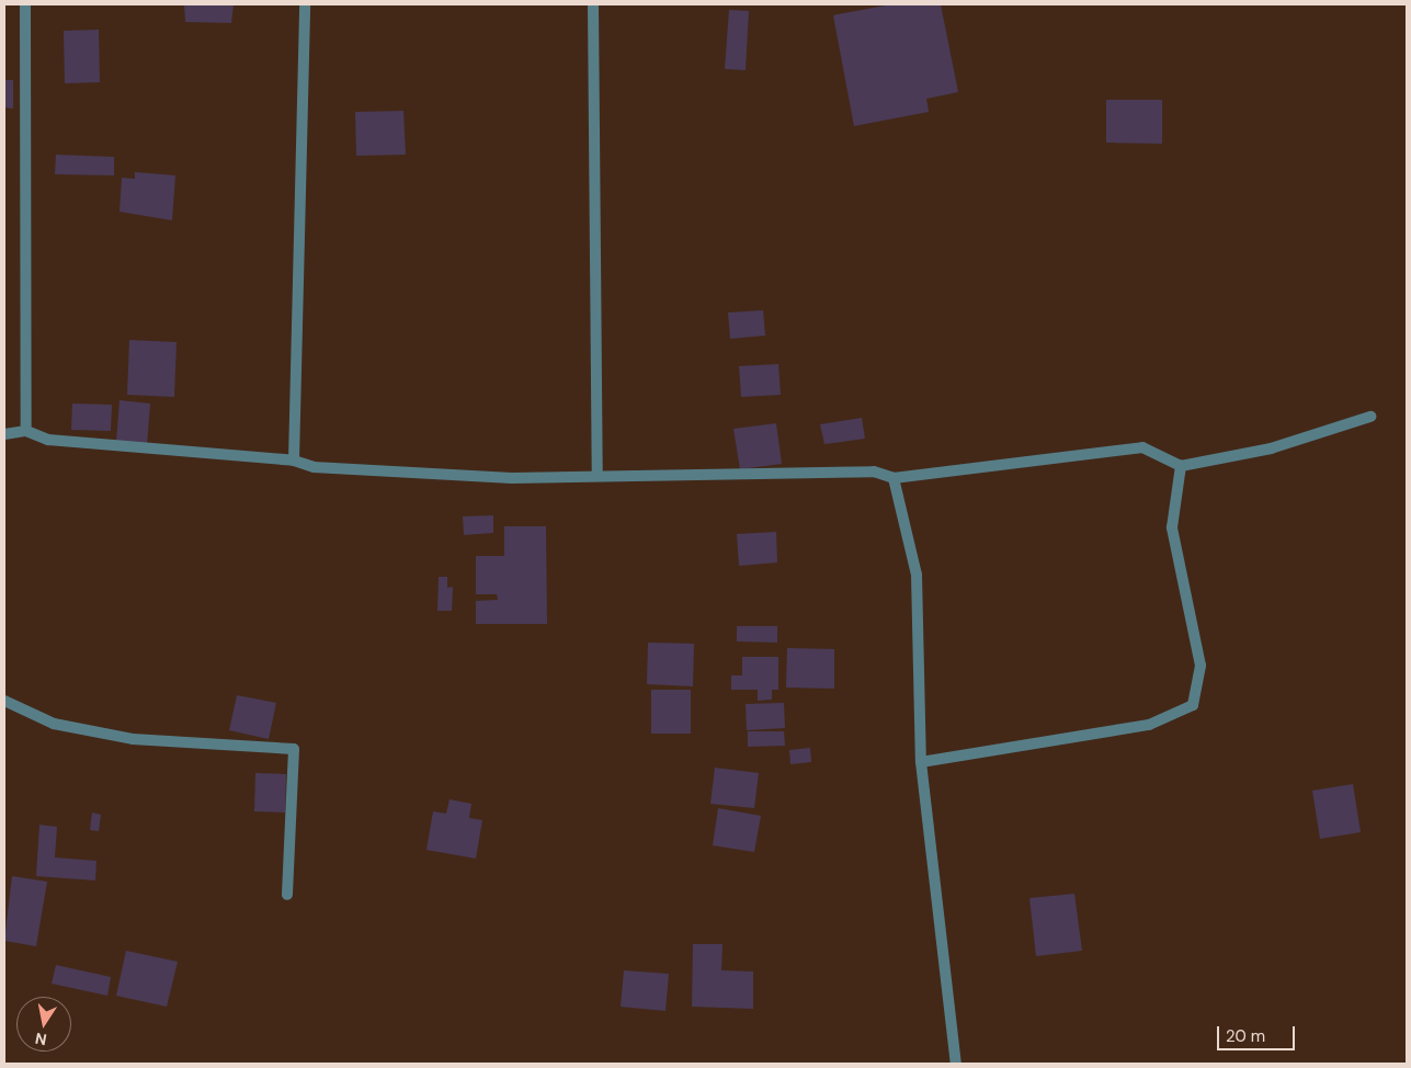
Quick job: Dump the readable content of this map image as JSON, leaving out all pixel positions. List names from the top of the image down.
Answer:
{
  "scale_bar": "20 m",
  "north": "bottom"
}
